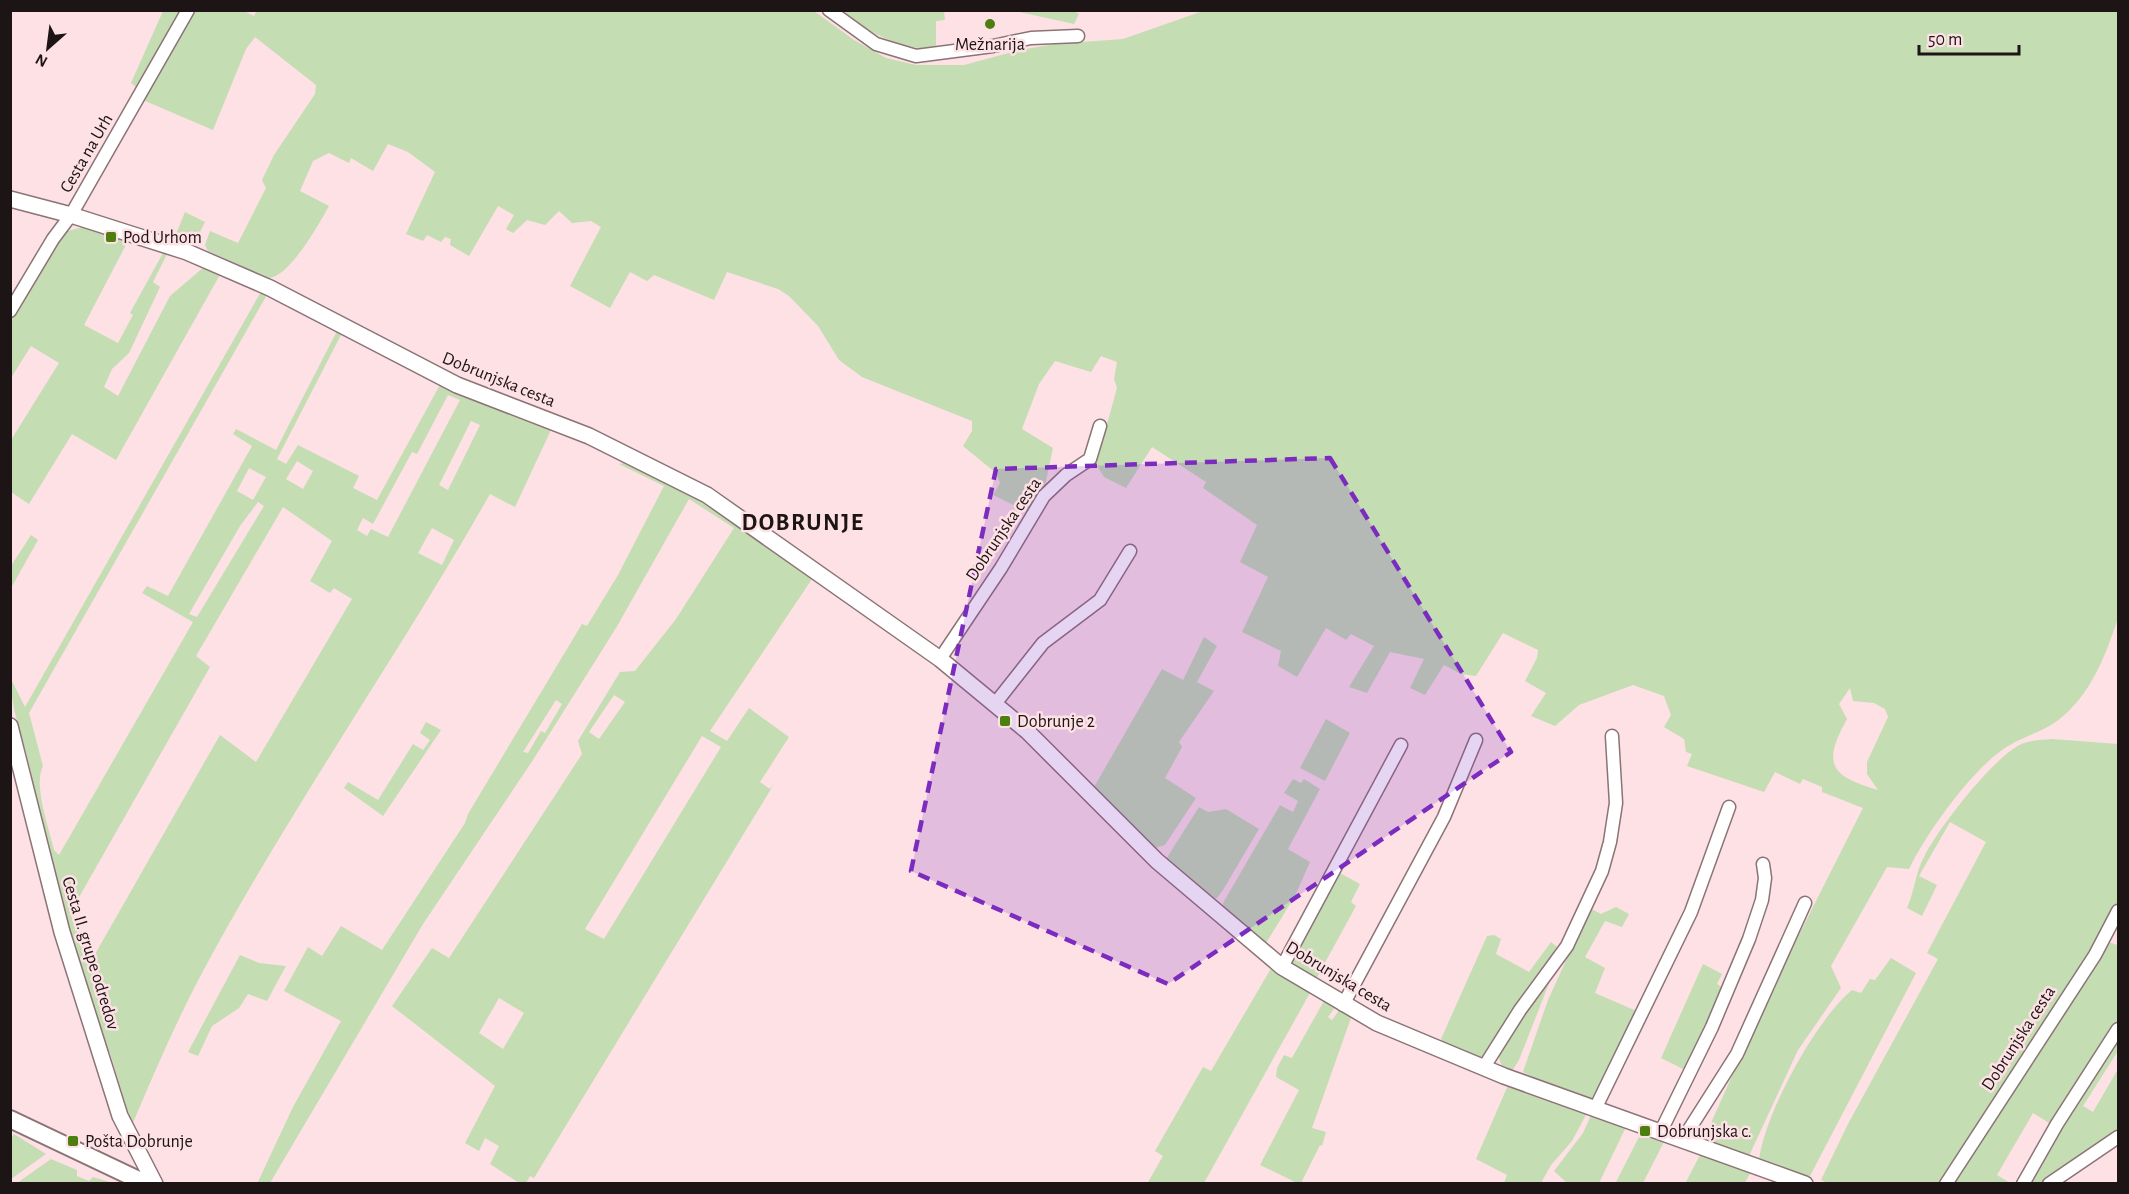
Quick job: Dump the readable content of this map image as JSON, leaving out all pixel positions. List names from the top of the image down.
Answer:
{
  "streets": {
    "street": ["Cesta na Urh", "Dobrunjska cesta", "Cesta II. grupe odredov"]
  },
  "crossings": [
    ["Cesta na Urh", "Dobrunjska cesta"]
  ],
  "districts": ["DOBRUNJE"],
  "places": {
    "other": ["Mežnarija"],
    "transit": [
      "Pod Urhom",
      "Dobrunje 2",
      "Dobrunjska c.",
      "Pošta Dobrunje"
    ]
  },
  "scale_bar": "50 m",
  "north": "bottom left"
}
